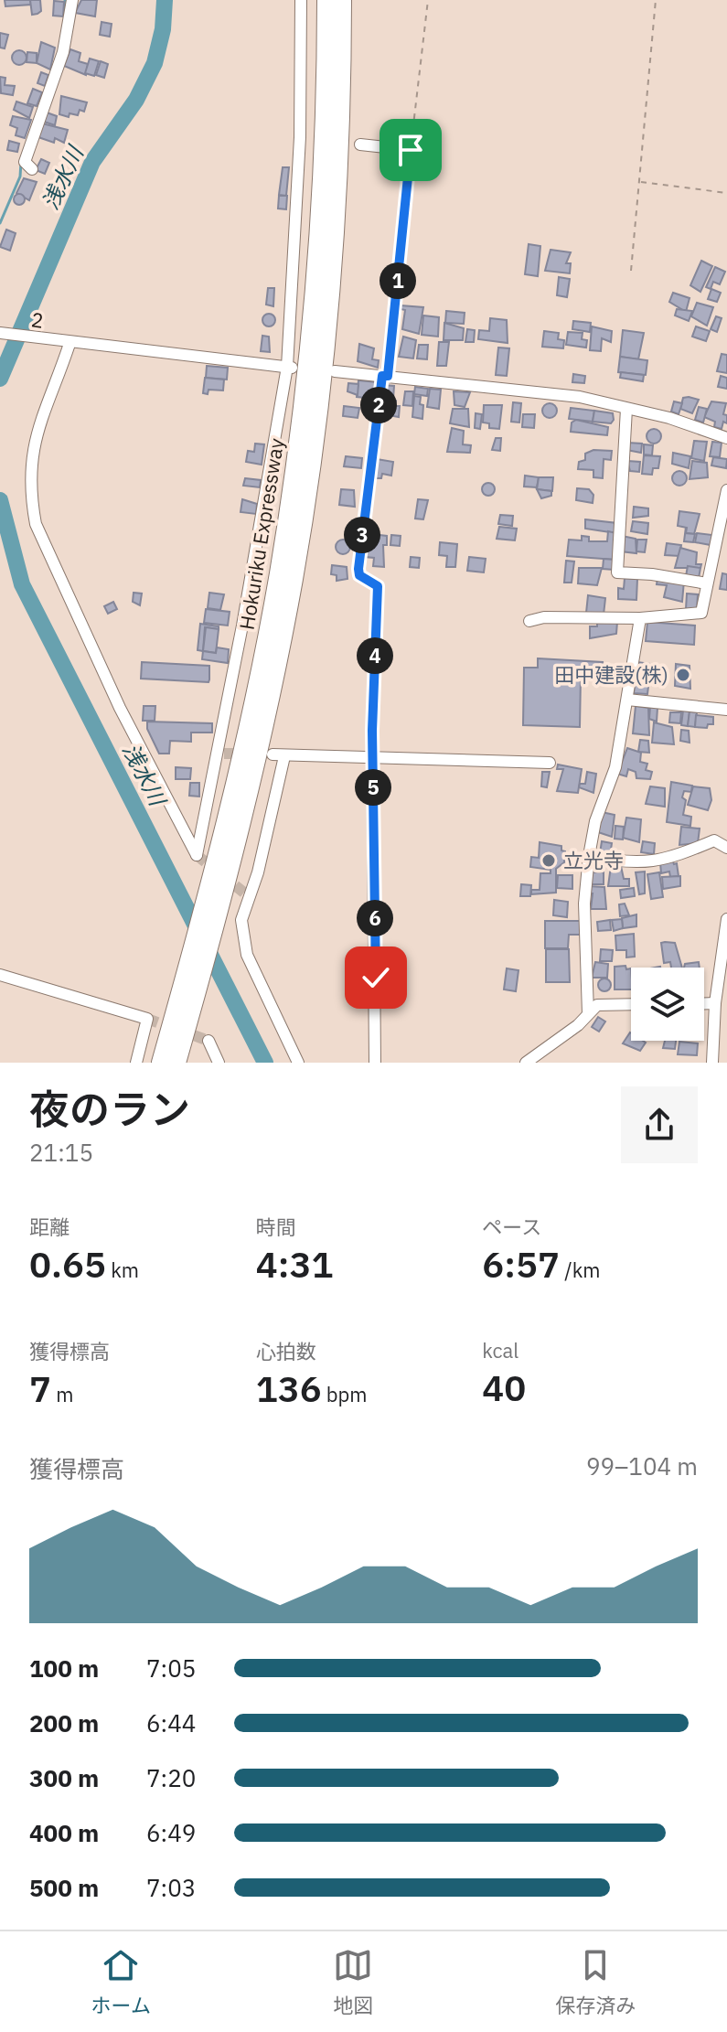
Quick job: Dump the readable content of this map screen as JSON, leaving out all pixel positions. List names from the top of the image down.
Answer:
{
  "streets": {
    "highway": ["Hokuriku Expressway"],
    "street": ["2"]
  },
  "water": ["浅水川"],
  "places": ["田中建設(株)", "立光寺"],
  "page": {
    "pins": [
      "1",
      "2",
      "3",
      "4",
      "5",
      "6"
    ],
    "heading": ["夜のラン", "21:15"],
    "stats": [
      ["距離", "0.65 km"],
      ["時間", "4:31"],
      ["ペース", "6:57 /km"],
      ["獲得標高", "7 m"],
      ["心拍数", "136 bpm"],
      ["kcal", "40"]
    ],
    "chart": ["獲得標高", "99–104 m"],
    "list": [
      {
        "name": "100 m",
        "note": "7:05"
      },
      {
        "name": "200 m",
        "note": "6:44"
      },
      {
        "name": "300 m",
        "note": "7:20"
      },
      {
        "name": "400 m",
        "note": "6:49"
      },
      {
        "name": "500 m",
        "note": "7:03"
      }
    ],
    "tabs": ["ホーム", "地図", "保存済み"]
  }
}
